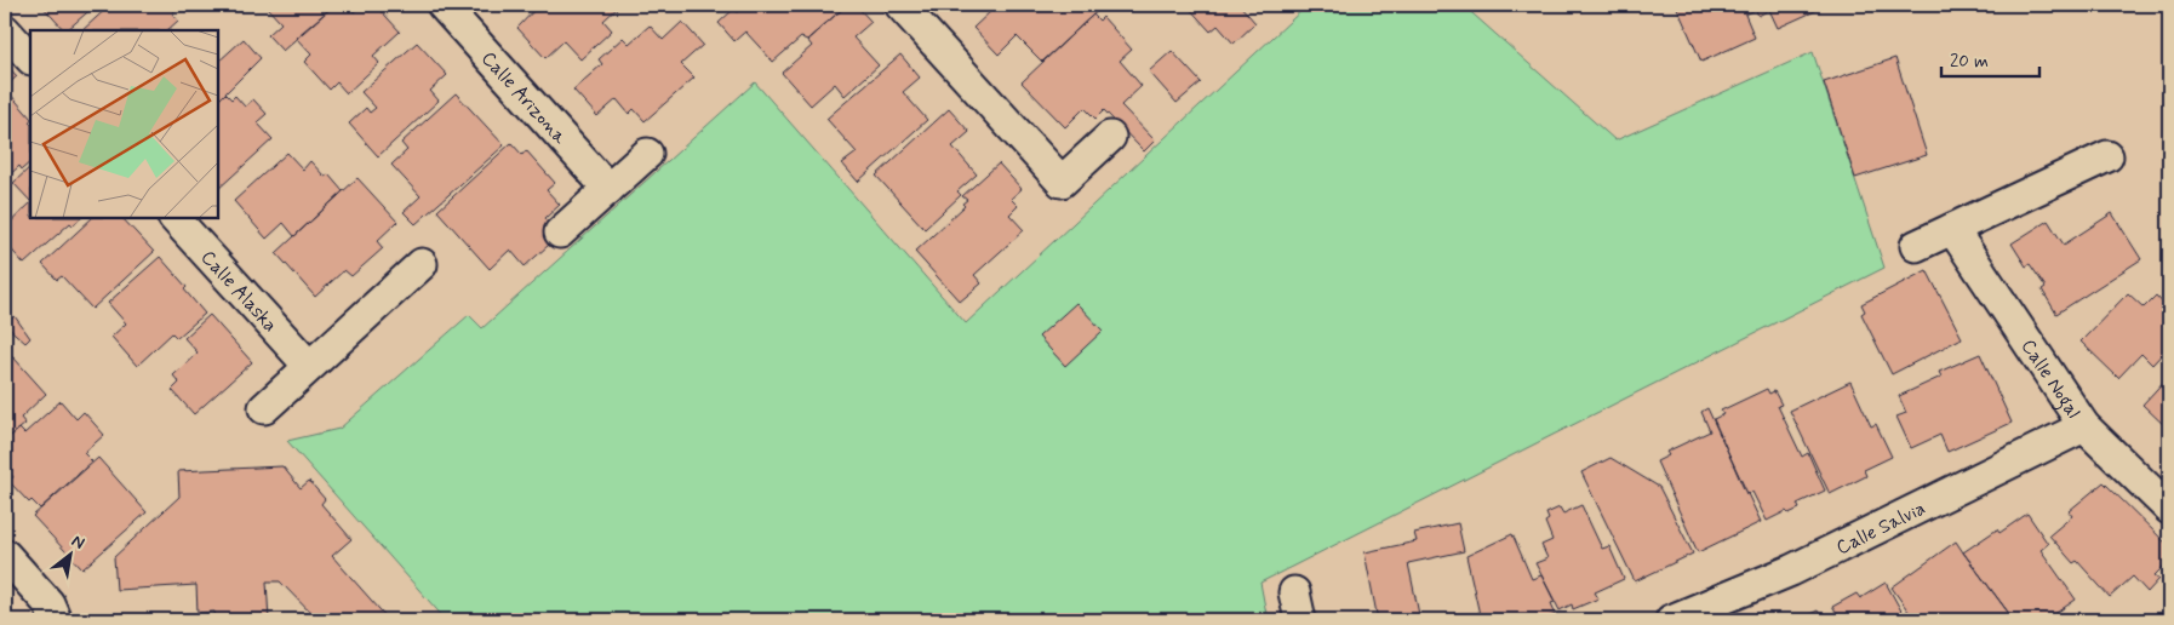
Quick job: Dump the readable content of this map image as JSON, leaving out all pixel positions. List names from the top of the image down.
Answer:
{
  "streets": {
    "street": [
      "Calle Arizona",
      "Calle Alaska",
      "Calle Nogal",
      "Calle Salvia"
    ]
  },
  "crossings": [
    ["Calle Nogal", "Calle Salvia"]
  ],
  "scale_bar": "20 m",
  "north": "top right"
}
